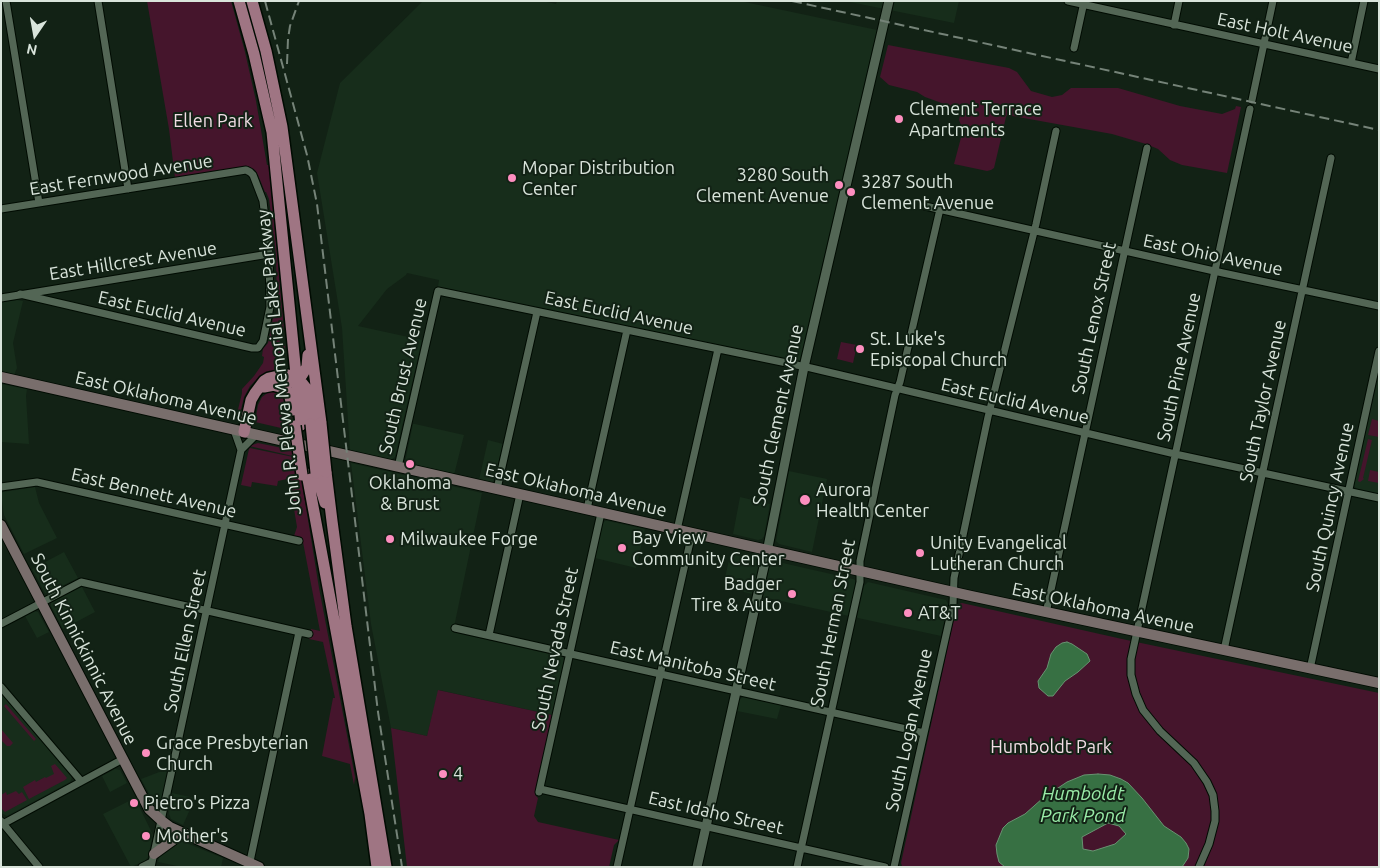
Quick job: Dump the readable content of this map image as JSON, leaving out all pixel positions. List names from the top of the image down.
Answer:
{
  "streets": {
    "main road": ["John R. Plewa Memorial Lake Parkway", "East Oklahoma Avenue", "South Kinnickinnic Avenue"],
    "street": [
      "East Holt Avenue",
      "East Fernwood Avenue",
      "East Ohio Avenue",
      "East Hillcrest Avenue",
      "East Euclid Avenue",
      "South Lenox Street",
      "South Pine Avenue",
      "South Brust Avenue",
      "South Taylor Avenue",
      "South Clement Avenue",
      "East Bennett Avenue",
      "South Quincy Avenue",
      "South Herman Street",
      "South Ellen Street",
      "South Nevada Street",
      "East Manitoba Street",
      "South Logan Avenue",
      "East Idaho Street"
    ]
  },
  "crossings": [
    ["East Fernwood Avenue", "East Hillcrest Avenue"],
    ["East Fernwood Avenue", "East Euclid Avenue"],
    ["East Ohio Avenue", "South Lenox Street"],
    ["East Ohio Avenue", "South Pine Avenue"],
    ["East Ohio Avenue", "South Taylor Avenue"],
    ["East Ohio Avenue", "South Herman Street"],
    ["East Ohio Avenue", "South Logan Avenue"],
    ["East Hillcrest Avenue", "East Euclid Avenue"],
    ["East Euclid Avenue", "South Lenox Street"],
    ["East Euclid Avenue", "South Pine Avenue"],
    ["East Euclid Avenue", "South Brust Avenue"],
    ["East Euclid Avenue", "South Taylor Avenue"],
    ["East Euclid Avenue", "South Clement Avenue"],
    ["East Euclid Avenue", "South Quincy Avenue"],
    ["East Euclid Avenue", "South Herman Street"],
    ["East Euclid Avenue", "South Logan Avenue"],
    ["South Lenox Street", "East Oklahoma Avenue"],
    ["South Pine Avenue", "East Oklahoma Avenue"],
    ["South Brust Avenue", "East Oklahoma Avenue"],
    ["East Oklahoma Avenue", "South Taylor Avenue"],
    ["East Oklahoma Avenue", "South Clement Avenue"],
    ["East Oklahoma Avenue", "South Quincy Avenue"],
    ["East Oklahoma Avenue", "South Herman Street"],
    ["East Oklahoma Avenue", "South Nevada Street"],
    ["East Oklahoma Avenue", "South Logan Avenue"],
    ["South Clement Avenue", "East Manitoba Street"],
    ["South Clement Avenue", "East Idaho Street"],
    ["East Bennett Avenue", "South Ellen Street"],
    ["South Herman Street", "East Manitoba Street"],
    ["South Herman Street", "East Idaho Street"],
    ["South Ellen Street", "South Kinnickinnic Avenue"],
    ["South Nevada Street", "East Manitoba Street"],
    ["South Nevada Street", "East Idaho Street"],
    ["East Manitoba Street", "South Logan Avenue"]
  ],
  "water": ["Humboldt Park Pond"],
  "parks": ["Ellen Park", "Humboldt Park"],
  "places": [
    "Clement Terrace Apartments",
    "Mopar Distribution Center",
    "3280 South Clement Avenue",
    "3287 South Clement Avenue",
    "St. Luke's Episcopal Church",
    "Oklahoma & Brust",
    "Aurora Health Center",
    "Milwaukee Forge",
    "Bay View Community Center",
    "Unity Evangelical Lutheran Church",
    "Badger Tire & Auto",
    "AT&T",
    "Grace Presbyterian Church",
    "4",
    "Pietro's Pizza",
    "Mother's"
  ],
  "north": "bottom"
}
